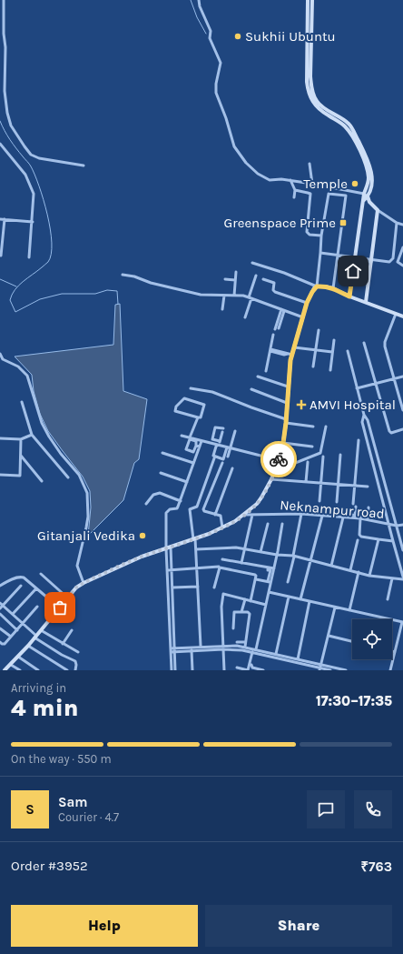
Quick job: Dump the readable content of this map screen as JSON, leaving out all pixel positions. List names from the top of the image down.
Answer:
{
  "streets": {
    "street": ["Neknampur road"]
  },
  "places": {
    "other": ["Sukhii Ubuntu", "Temple", "Gitanjali Vedika"],
    "transit": ["Greenspace Prime"],
    "health": ["AMVI Hospital"]
  },
  "page": {
    "heading": ["4 min", "Arriving in", "17:30–17:35"],
    "panel": [
      "Sam",
      "Courier · 4.7",
      "Order #3952",
      "₹763"
    ],
    "bar": "On the way · 550 m",
    "round": "S",
    "buttons": ["Help", "Share"]
  }
}
